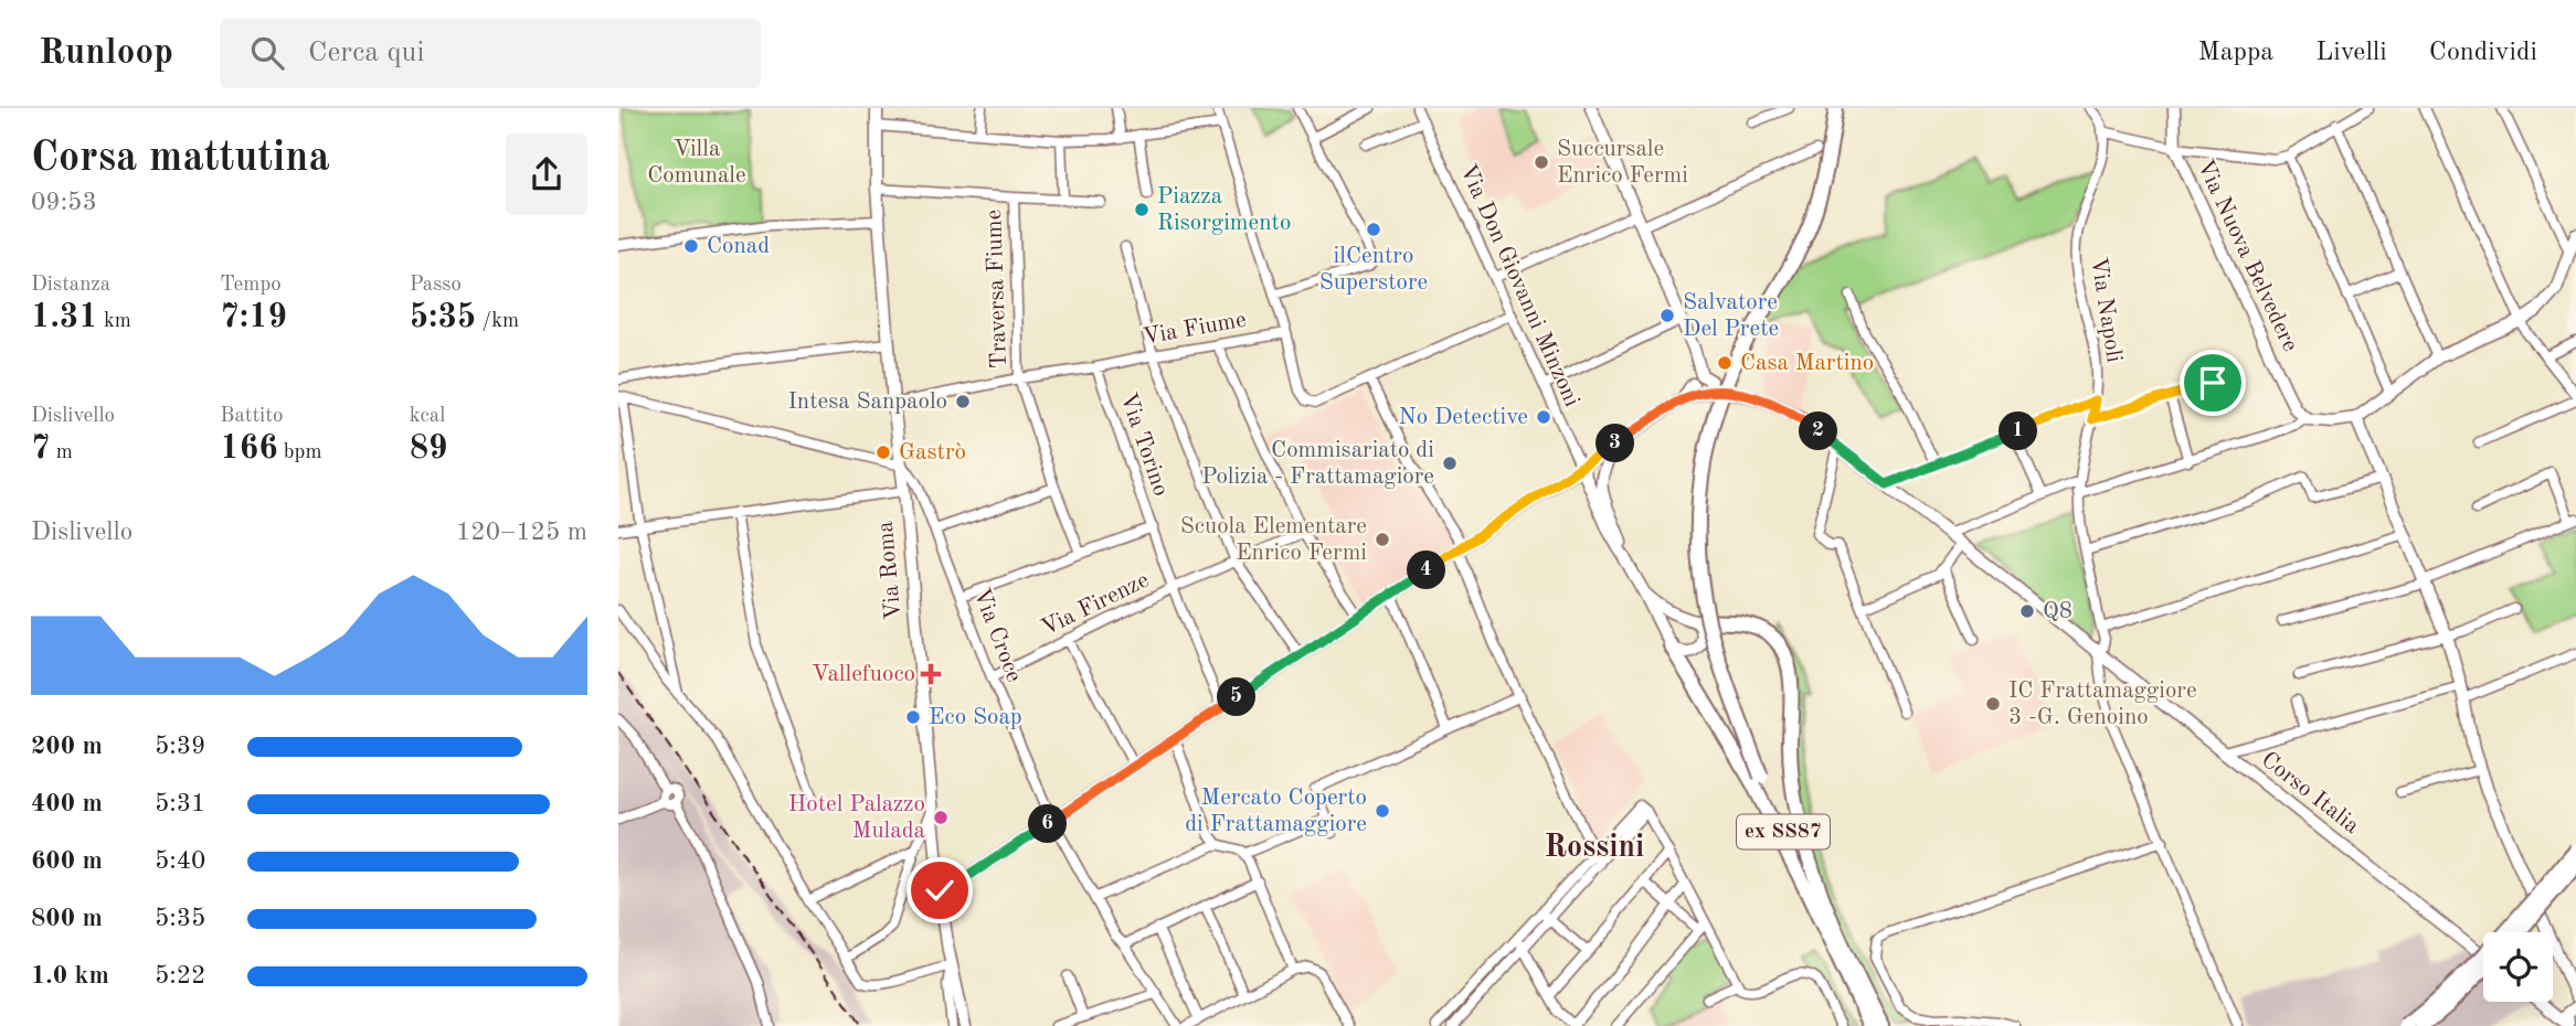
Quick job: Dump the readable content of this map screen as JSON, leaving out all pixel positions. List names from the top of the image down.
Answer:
{
  "streets": {
    "highway": ["ex SS87"],
    "street": [
      "Via Nuova Belvedere",
      "Via Don Giovanni Minzoni",
      "Traversa Fiume",
      "Via Napoli",
      "Via Fiume",
      "Via Torino",
      "Via Roma",
      "Via Firenze",
      "Via Croce",
      "Corso Italia"
    ]
  },
  "crossings": [
    ["Traversa Fiume", "Via Fiume"],
    ["Traversa Fiume", "Via Roma"],
    ["Via Napoli", "Corso Italia"],
    ["Via Fiume", "Via Torino"],
    ["Via Fiume", "Via Roma"],
    ["Via Torino", "Via Firenze"],
    ["Via Roma", "Via Croce"],
    ["Via Firenze", "Via Croce"]
  ],
  "districts": ["Rossini"],
  "parks": ["Villa Comunale"],
  "places": {
    "other": [
      "Succursale Enrico Fermi",
      "Piazza Risorgimento",
      "ilCentro Superstore",
      "Conad",
      "Salvatore Del Prete",
      "Casa Martino",
      "Intesa Sanpaolo",
      "No Detective",
      "Gastrò",
      "Commisariato di Polizia - Frattamagiore",
      "Scuola Elementare Enrico Fermi",
      "Q8",
      "IC Frattamaggiore 3 -G. Genoino",
      "Eco Soap",
      "Mercato Coperto di Frattamaggiore",
      "Hotel Palazzo Mulada"
    ],
    "health": ["Vallefuoco"]
  },
  "page": {
    "header": "Runloop",
    "search": "Cerca qui",
    "nav": ["Mappa", "Livelli", "Condividi"],
    "heading": ["Corsa mattutina", "09:53"],
    "stats": [
      ["Distanza", "1.31 km"],
      ["Tempo", "7:19"],
      ["Passo", "5:35 /km"],
      ["Dislivello", "7 m"],
      ["Battito", "166 bpm"],
      ["kcal", "89"]
    ],
    "pins": [
      "1",
      "2",
      "3",
      "4",
      "5",
      "6"
    ],
    "chart": ["Dislivello", "120–125 m"],
    "list": [
      {
        "name": "200 m",
        "note": "5:39"
      },
      {
        "name": "400 m",
        "note": "5:31"
      },
      {
        "name": "600 m",
        "note": "5:40"
      },
      {
        "name": "800 m",
        "note": "5:35"
      },
      {
        "name": "1.0 km",
        "note": "5:22"
      }
    ]
  }
}
